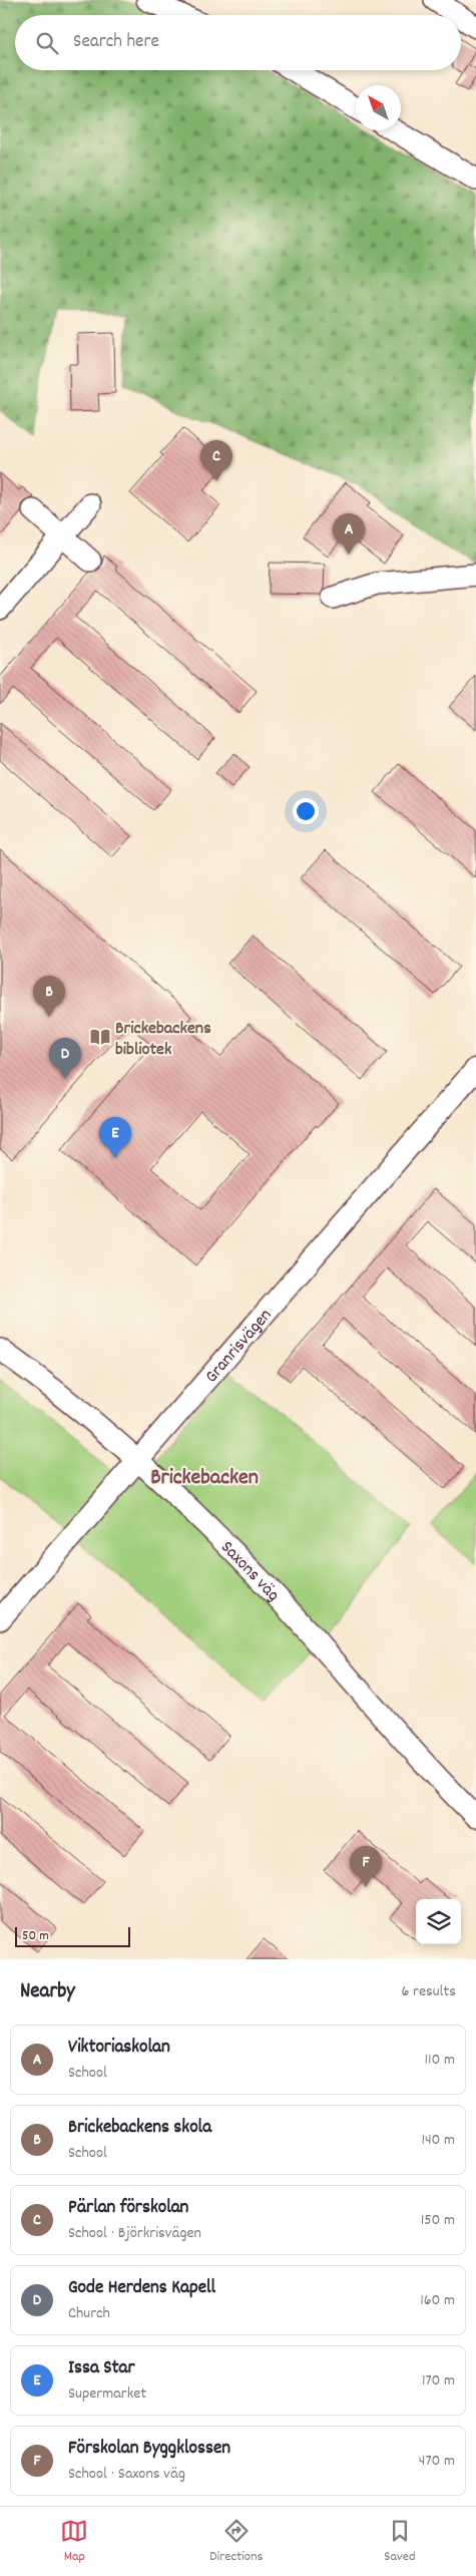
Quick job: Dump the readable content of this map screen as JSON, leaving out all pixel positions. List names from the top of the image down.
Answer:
{
  "streets": {
    "street": ["Granrisvägen", "Saxons väg"]
  },
  "crossings": [
    ["Granrisvägen", "Saxons väg"]
  ],
  "districts": ["Brickebacken"],
  "places": {
    "library": ["Brickebackens bibliotek"]
  },
  "scale_bar": "50 m",
  "north": "top left",
  "page": {
    "search": "Search here",
    "pins": [
      "C",
      "A",
      "B",
      "D",
      "E",
      "F"
    ],
    "scale": "50 m",
    "heading": ["Nearby", "6 results"],
    "list": [
      {
        "mark": "A",
        "name": "Viktoriaskolan",
        "note": "School",
        "value": "110 m"
      },
      {
        "mark": "B",
        "name": "Brickebackens skola",
        "note": "School",
        "value": "140 m"
      },
      {
        "mark": "C",
        "name": "Pärlan förskolan",
        "note": "School · Björkrisvägen",
        "value": "150 m"
      },
      {
        "mark": "D",
        "name": "Gode Herdens Kapell",
        "note": "Church",
        "value": "160 m"
      },
      {
        "mark": "E",
        "name": "Issa Star",
        "note": "Supermarket",
        "value": "170 m"
      },
      {
        "mark": "F",
        "name": "Förskolan Byggklossen",
        "note": "School · Saxons väg",
        "value": "470 m"
      }
    ],
    "nav": ["Map", "Directions", "Saved"]
  }
}
